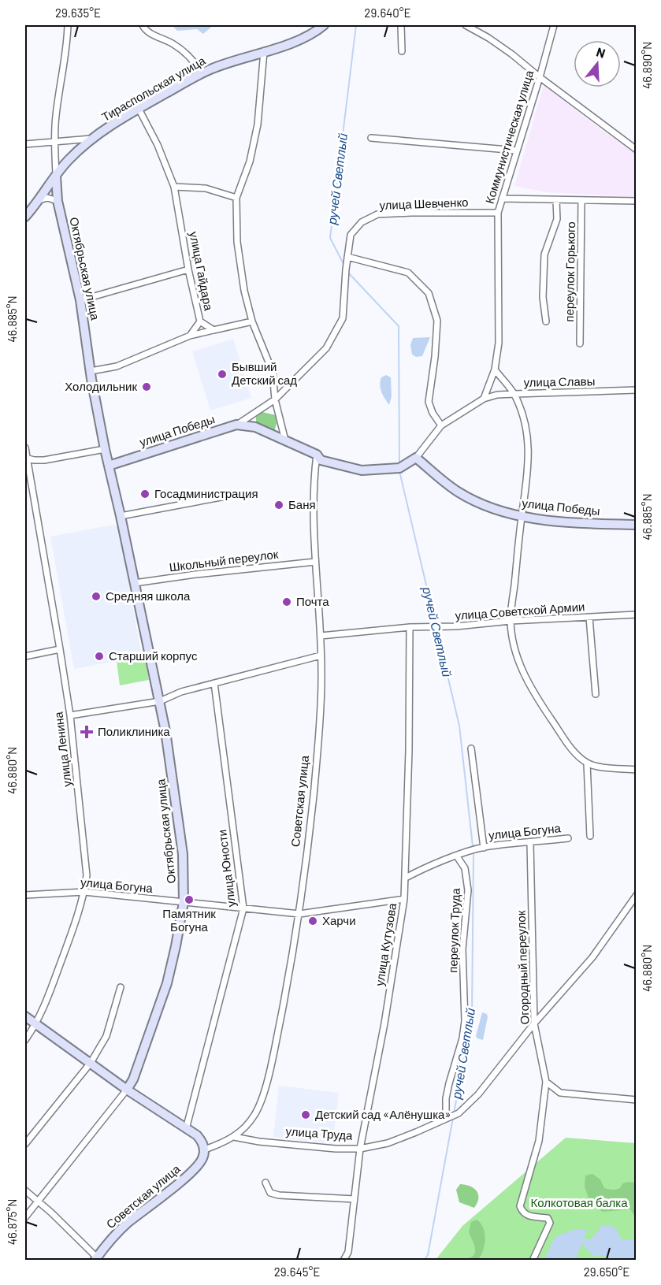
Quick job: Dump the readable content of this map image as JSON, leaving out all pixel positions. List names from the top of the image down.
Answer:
{
  "streets": {
    "street": [
      "Тираспольская улица",
      "Коммунистическая улица",
      "улица Шевченко",
      "Октябрьская улица",
      "улица Гайдара",
      "переулок Горького",
      "улица Славы",
      "улица Победы",
      "Школьный переулок",
      "улица Советской Армии",
      "улица Ленина",
      "Советская улица",
      "улица Богуна",
      "улица Юности",
      "переулок Труда",
      "улица Кутузова",
      "Огородный переулок",
      "улица Труда"
    ]
  },
  "crossings": [
    ["Тираспольская улица", "Октябрьская улица"],
    ["Тираспольская улица", "улица Гайдара"],
    ["Коммунистическая улица", "улица Шевченко"],
    ["Коммунистическая улица", "улица Славы"],
    ["улица Шевченко", "улица Победы"],
    ["Октябрьская улица", "улица Победы"],
    ["Октябрьская улица", "Школьный переулок"],
    ["Октябрьская улица", "улица Богуна"],
    ["Школьный переулок", "Советская улица"],
    ["улица Советской Армии", "Советская улица"],
    ["улица Советской Армии", "улица Кутузова"],
    ["улица Ленина", "улица Богуна"],
    ["Советская улица", "улица Богуна"],
    ["Советская улица", "улица Труда"],
    ["улица Богуна", "улица Юности"],
    ["улица Богуна", "переулок Труда"],
    ["улица Богуна", "улица Кутузова"],
    ["улица Богуна", "Огородный переулок"],
    ["переулок Труда", "улица Труда"],
    ["улица Кутузова", "улица Труда"],
    ["Огородный переулок", "улица Труда"]
  ],
  "water": ["ручей Светлый"],
  "parks": ["Колкотовая балка"],
  "places": {
    "other": [
      "Бывший Детский сад",
      "Холодильник",
      "Госадминистрация",
      "Баня",
      "Средняя школа",
      "Почта",
      "Старший корпус",
      "Памятник Богуна",
      "Харчи",
      "Детский сад «Алёнушка»"
    ],
    "health": ["Поликлиника"]
  },
  "north": "top",
  "coordinates": [
    "29.635°E",
    "29.640°E",
    "46.890°N",
    "46.885°N",
    "46.880°N",
    "46.875°N",
    "29.645°E",
    "29.650°E"
  ]
}
